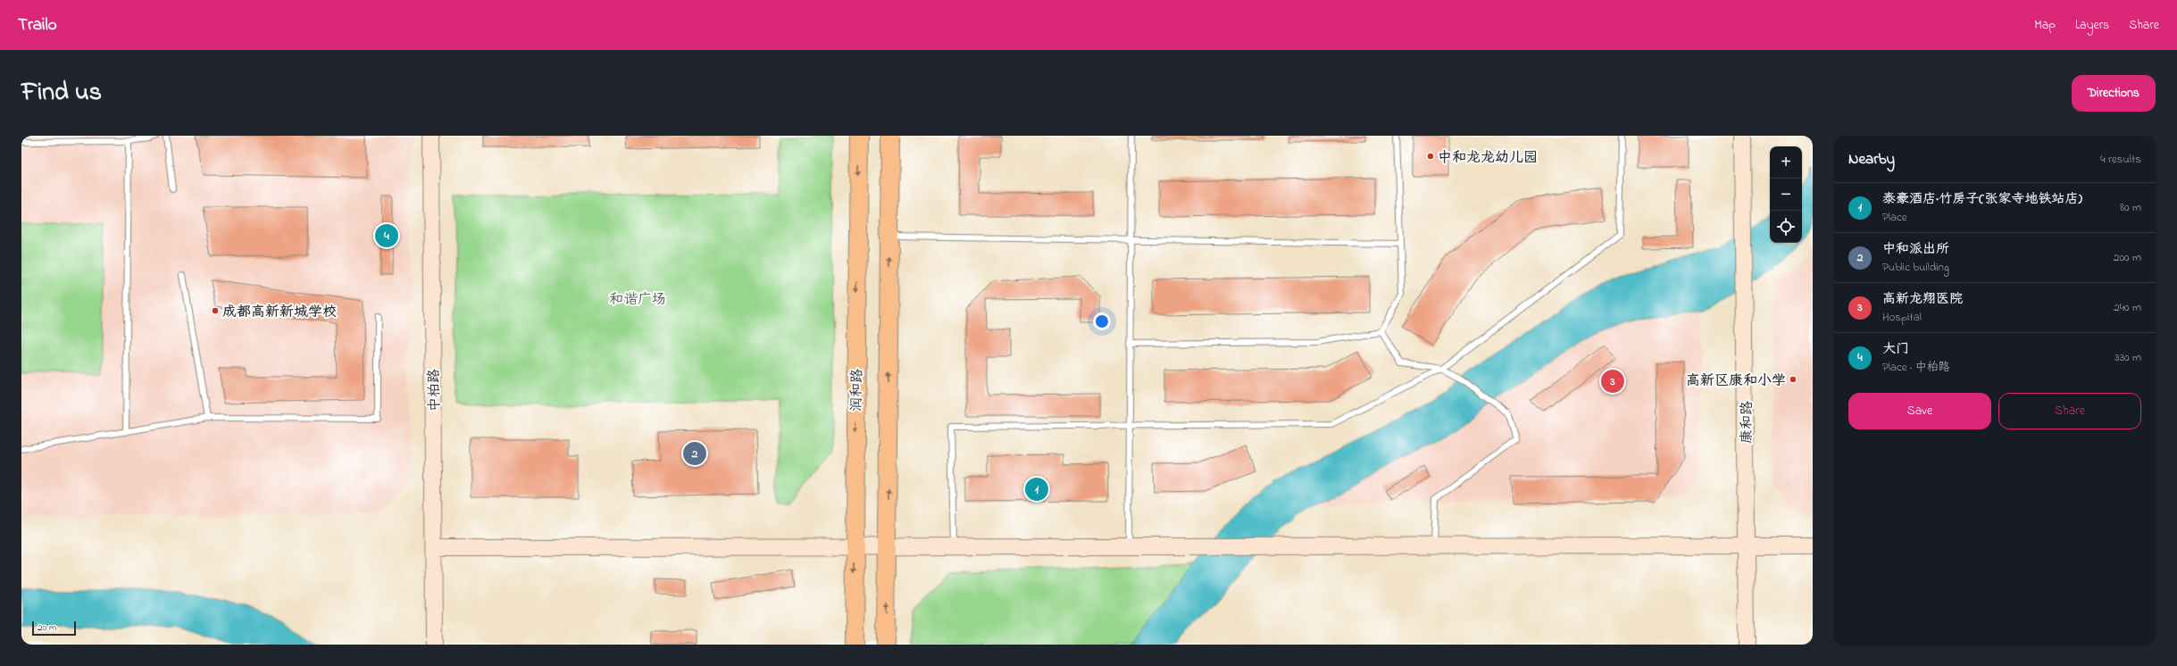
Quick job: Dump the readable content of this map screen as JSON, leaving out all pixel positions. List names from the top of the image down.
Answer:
{
  "streets": {
    "main road": ["润和路"],
    "street": ["中柏路", "康和路"]
  },
  "parks": ["和谐广场"],
  "places": ["中和龙龙幼儿园", "成都高新新城学校", "高新区康和小学"],
  "scale_bar": "20 m",
  "page": {
    "header": "Trailo",
    "nav": ["Map", "Layers", "Share"],
    "title": "Find us",
    "buttons": [
      "Directions",
      ["Save", "Share"]
    ],
    "heading": ["Nearby", "4 results"],
    "map_buttons": ["+", "−"],
    "list": [
      {
        "mark": "1",
        "name": "泰豪酒店·竹房子(张家寺地铁站店)",
        "note": "Place",
        "value": "80 m"
      },
      {
        "mark": "2",
        "name": "中和派出所",
        "note": "Public building",
        "value": "200 m"
      },
      {
        "mark": "3",
        "name": "高新龙翔医院",
        "note": "Hospital",
        "value": "240 m"
      },
      {
        "mark": "4",
        "name": "大门",
        "note": "Place · 中柏路",
        "value": "330 m"
      }
    ],
    "pins": [
      "4",
      "3",
      "2",
      "1"
    ],
    "scale": "20 m"
  }
}
